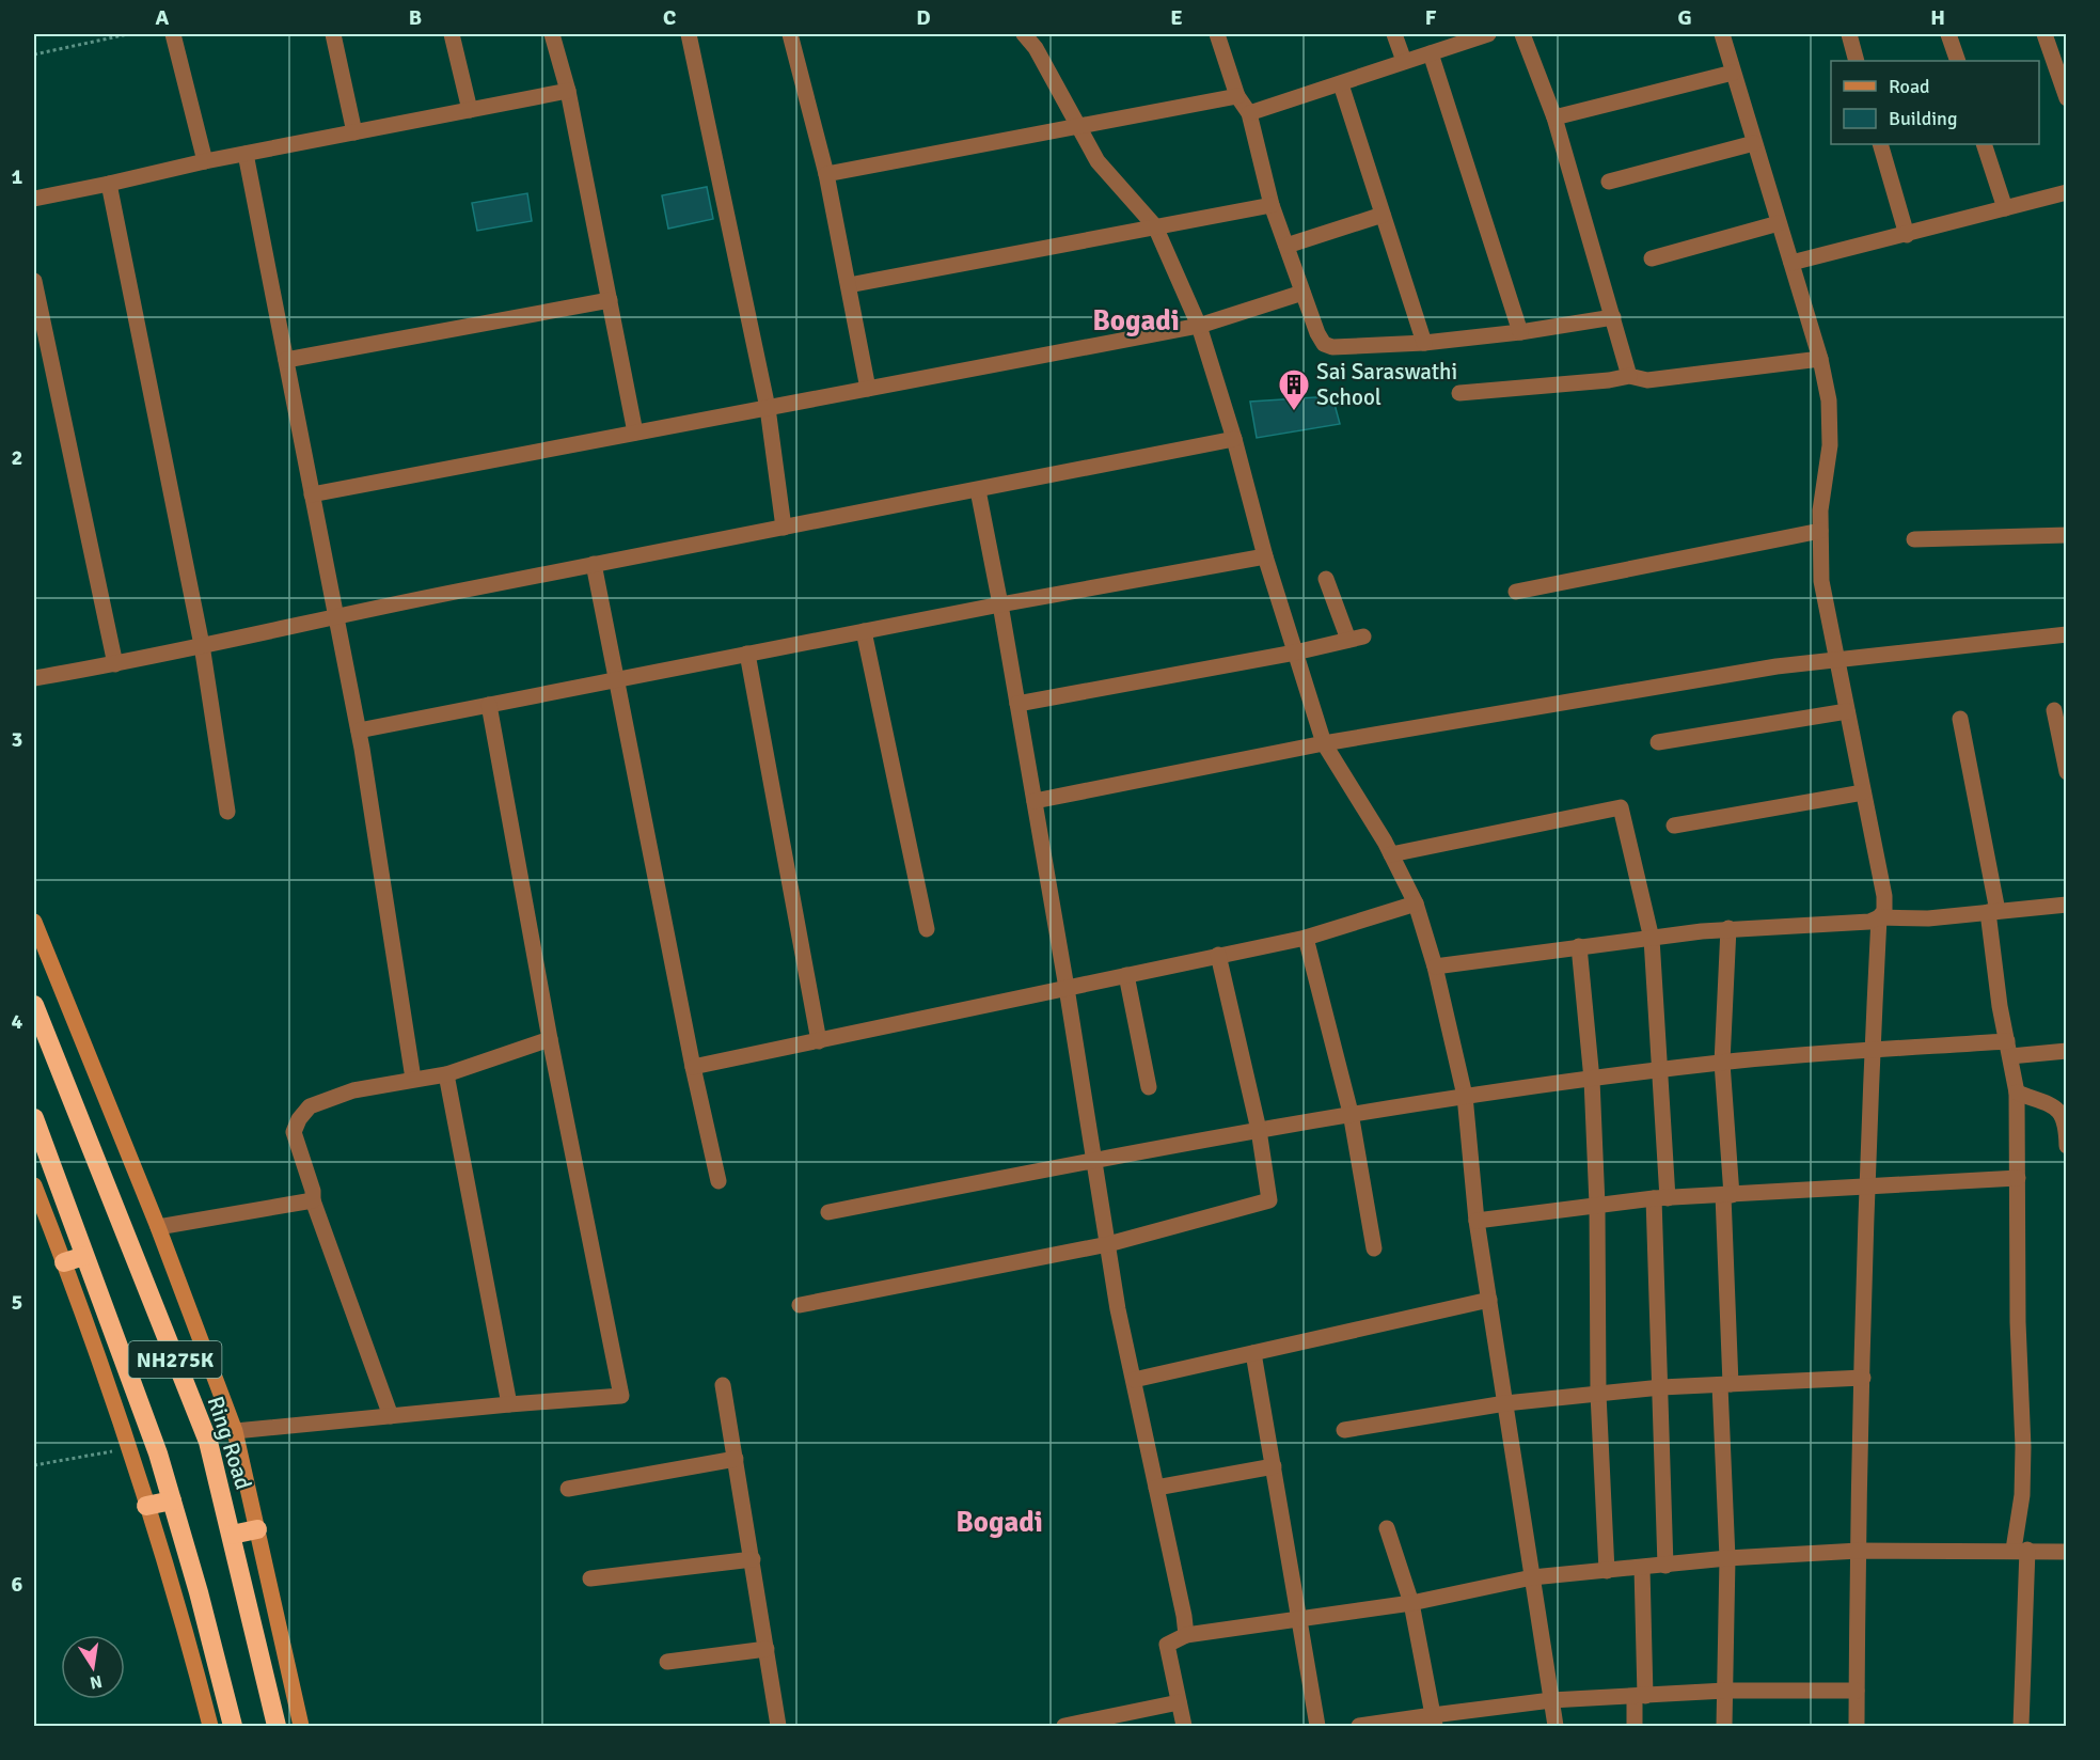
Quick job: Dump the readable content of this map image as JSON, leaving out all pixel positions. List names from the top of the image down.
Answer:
{
  "streets": {
    "highway": ["NH275K", "Ring Road"]
  },
  "districts": ["Bogadi", "Bogadi"],
  "places": {
    "building": ["Sai Saraswathi School"]
  },
  "legend": ["Road", "Building"],
  "north": "bottom",
  "grid": {
    "columns": [
      "A",
      "B",
      "C",
      "D",
      "E",
      "F",
      "G",
      "H"
    ],
    "rows": [
      "1",
      "2",
      "3",
      "4",
      "5",
      "6"
    ]
  }
}
